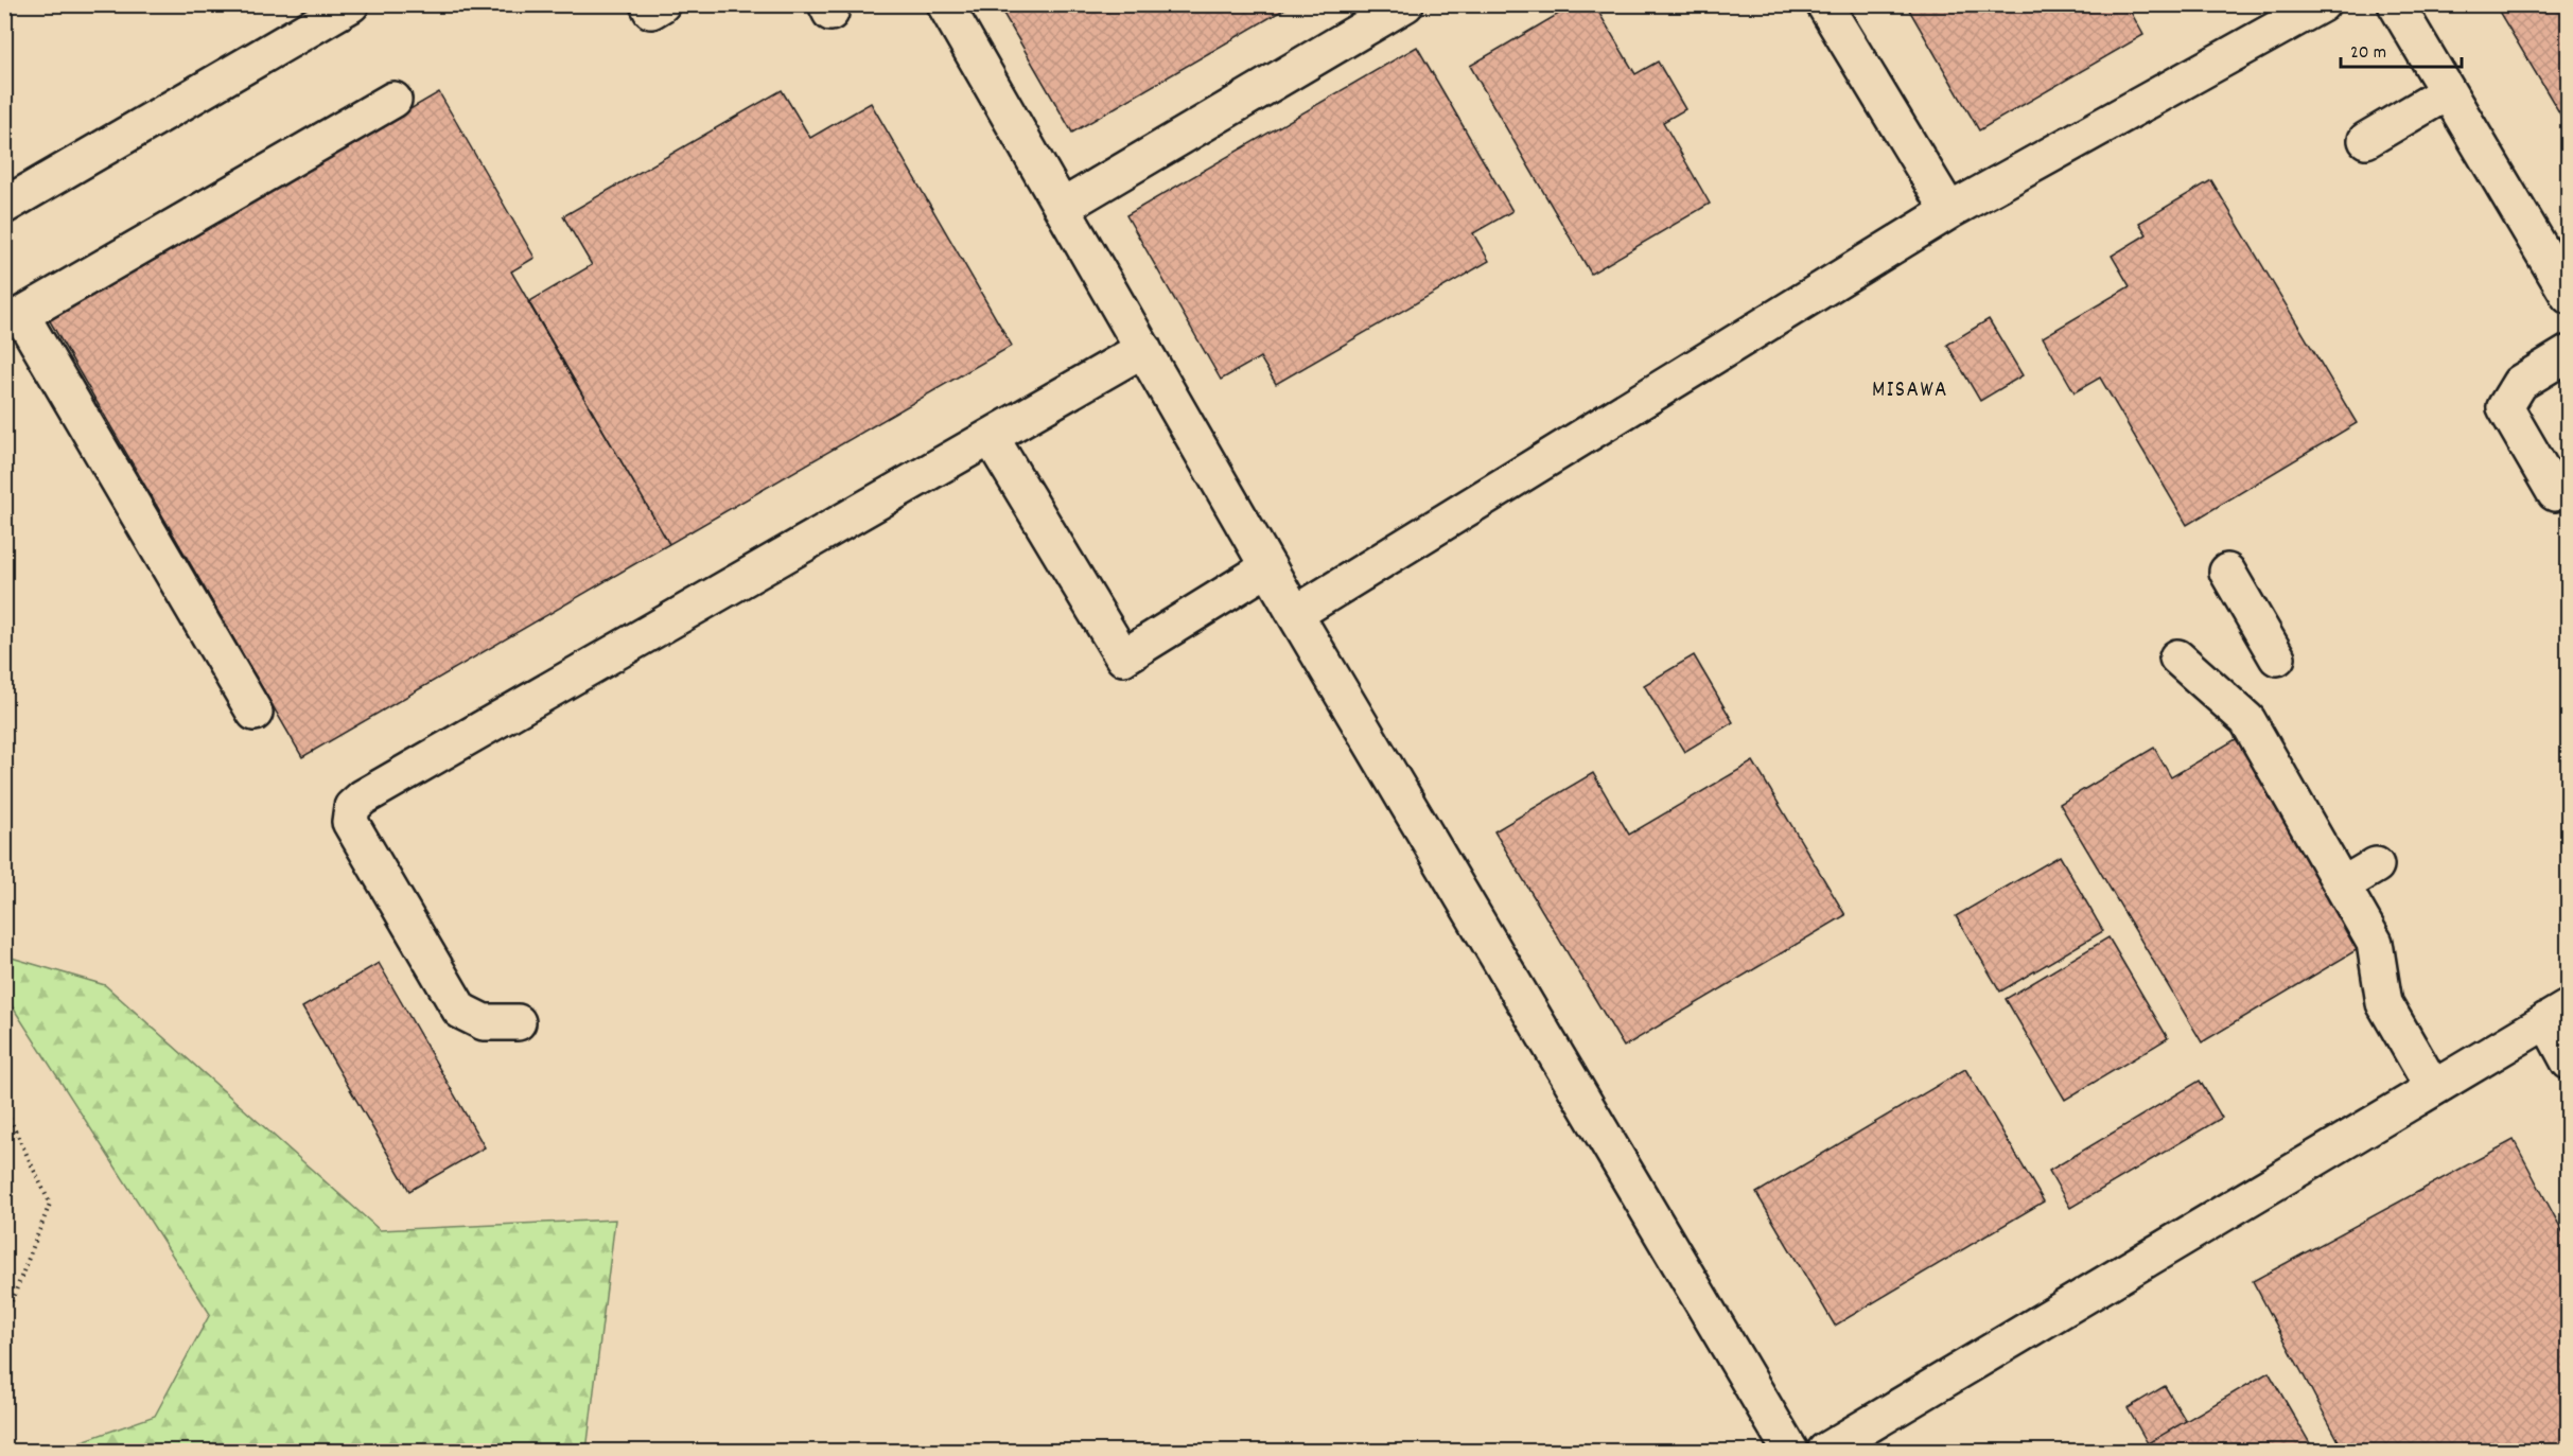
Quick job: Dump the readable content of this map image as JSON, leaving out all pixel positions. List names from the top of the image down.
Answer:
{
  "districts": ["MISAWA"],
  "scale_bar": "20 m"
}
